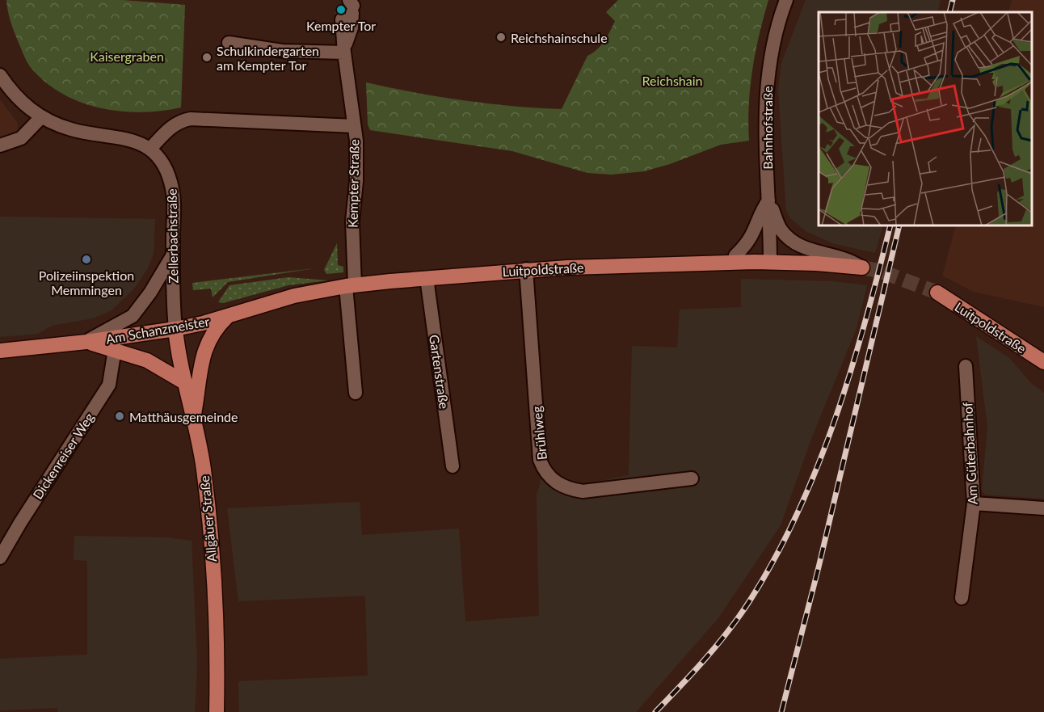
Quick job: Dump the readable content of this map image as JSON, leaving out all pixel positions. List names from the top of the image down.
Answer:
{
  "streets": {
    "main road": ["Luitpoldstraße", "Am Schanzmeister", "Allgäuer Straße"],
    "street": [
      "Bahnhofstraße",
      "Kempter Straße",
      "Zellerbachstraße",
      "Gartenstraße",
      "Brühlweg",
      "Am Güterbahnhof",
      "Dickenreiser Weg"
    ]
  },
  "crossings": [
    ["Bahnhofstraße", "Luitpoldstraße"],
    ["Kempter Straße", "Luitpoldstraße"],
    ["Zellerbachstraße", "Am Schanzmeister"],
    ["Zellerbachstraße", "Allgäuer Straße"],
    ["Luitpoldstraße", "Am Schanzmeister"],
    ["Luitpoldstraße", "Gartenstraße"],
    ["Luitpoldstraße", "Brühlweg"],
    ["Am Schanzmeister", "Allgäuer Straße"]
  ],
  "parks": ["Kaisergraben", "Reichshain"],
  "places": [
    "Kempter Tor",
    "Reichshainschule",
    "Schulkindergarten am Kempter Tor",
    "Polizeiinspektion Memmingen",
    "Matthäusgemeinde"
  ]
}
